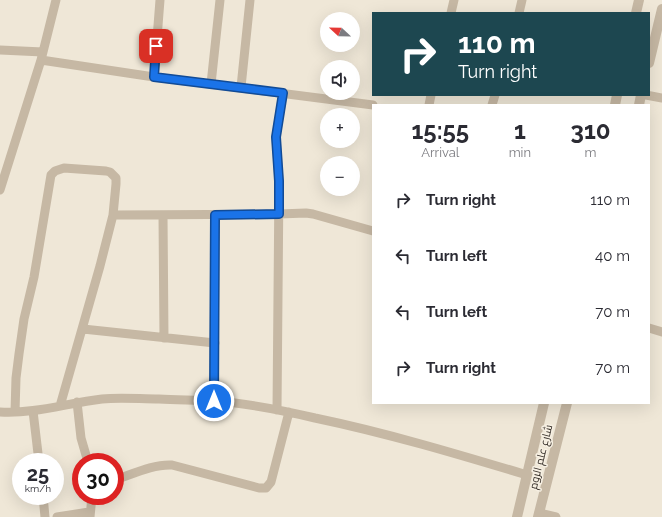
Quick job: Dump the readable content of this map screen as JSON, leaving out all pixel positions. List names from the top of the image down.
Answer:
{
  "streets": {
    "street": ["شارع علم الروم"]
  },
  "north": "left",
  "page": {
    "map_buttons": ["+", "−"],
    "turn": ["110 m", "Turn right"],
    "eta": [
      "15:55",
      "Arrival",
      "1",
      "min",
      "310",
      "m"
    ],
    "list": [
      {
        "name": "Turn right",
        "value": "110 m"
      },
      {
        "name": "Turn left",
        "value": "40 m"
      },
      {
        "name": "Turn left",
        "value": "70 m"
      },
      {
        "name": "Turn right",
        "value": "70 m"
      }
    ],
    "speed": "25 km/h",
    "limit": "30"
  }
}
